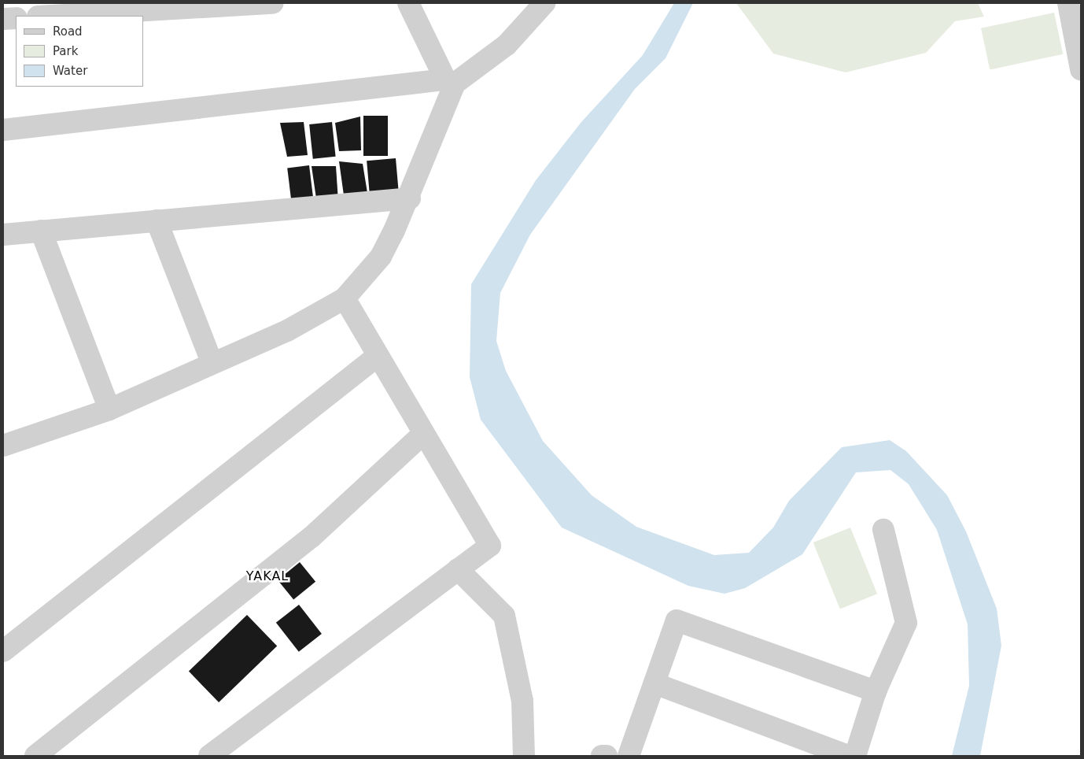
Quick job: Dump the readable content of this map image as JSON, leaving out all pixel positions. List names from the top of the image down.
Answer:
{
  "districts": ["YAKAL"],
  "legend": ["Road", "Park", "Water"]
}
